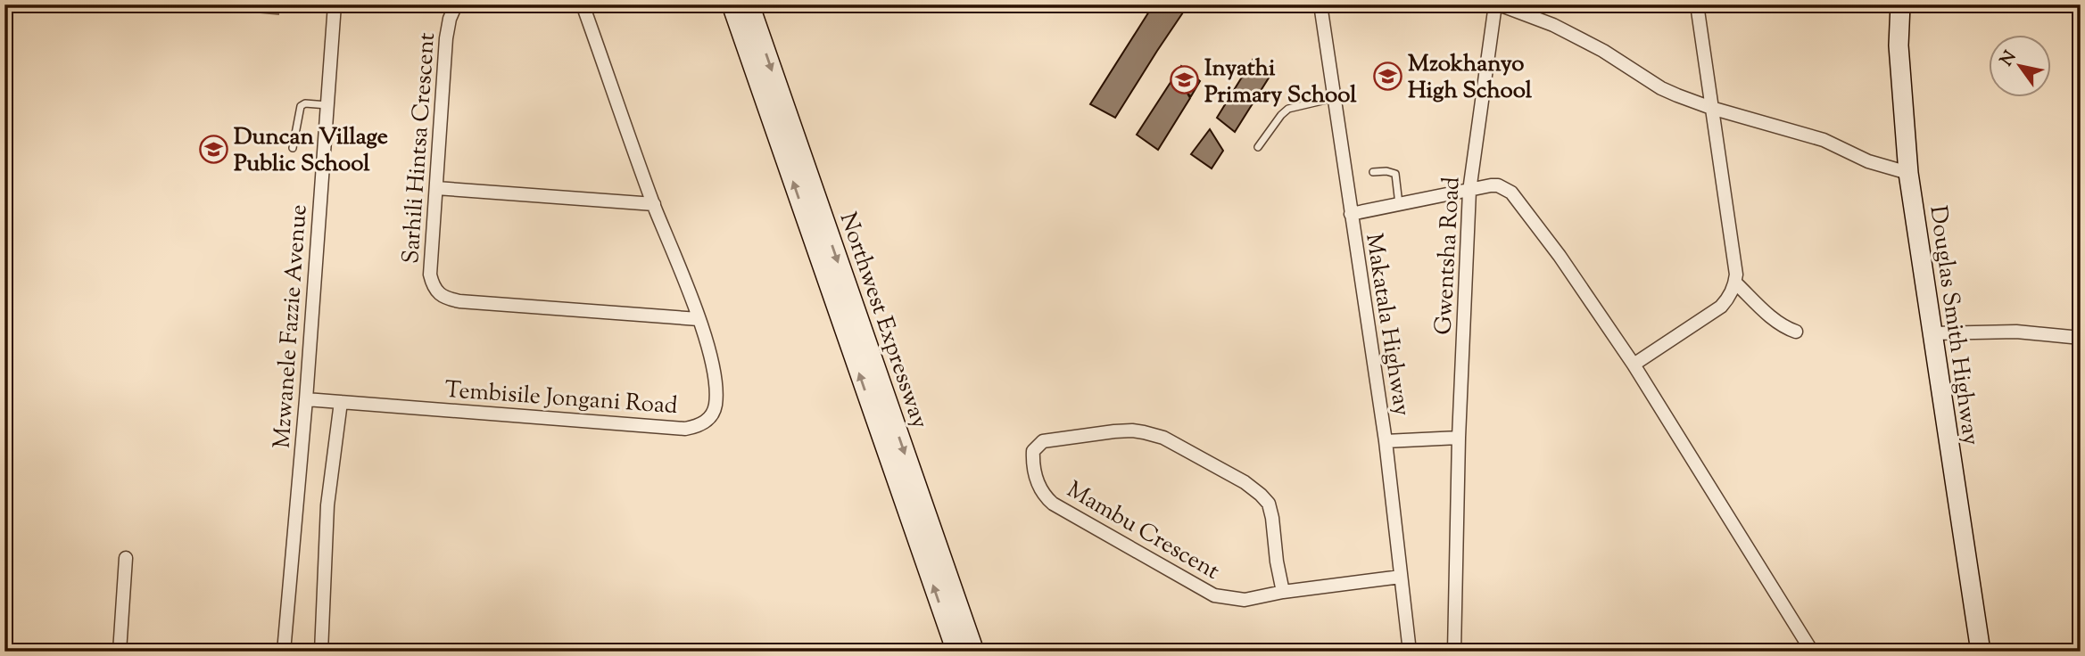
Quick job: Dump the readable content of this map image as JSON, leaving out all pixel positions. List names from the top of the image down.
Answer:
{
  "streets": {
    "main road": ["Northwest Expressway", "Douglas Smith Highway"],
    "street": [
      "Sarhili Hintsa Crescent",
      "Gwentsha Road",
      "Makatala Highway",
      "Mzwanele Fazzie Avenue",
      "Tembisile Jongani Road",
      "Mambu Crescent"
    ]
  },
  "crossings": [
    ["Sarhili Hintsa Crescent", "Tembisile Jongani Road"],
    ["Makatala Highway", "Mambu Crescent"],
    ["Mzwanele Fazzie Avenue", "Tembisile Jongani Road"]
  ],
  "places": {
    "school or university": ["Mzokhanyo High School", "Inyathi Primary School", "Duncan Village Public School"]
  },
  "north": "top left"
}
